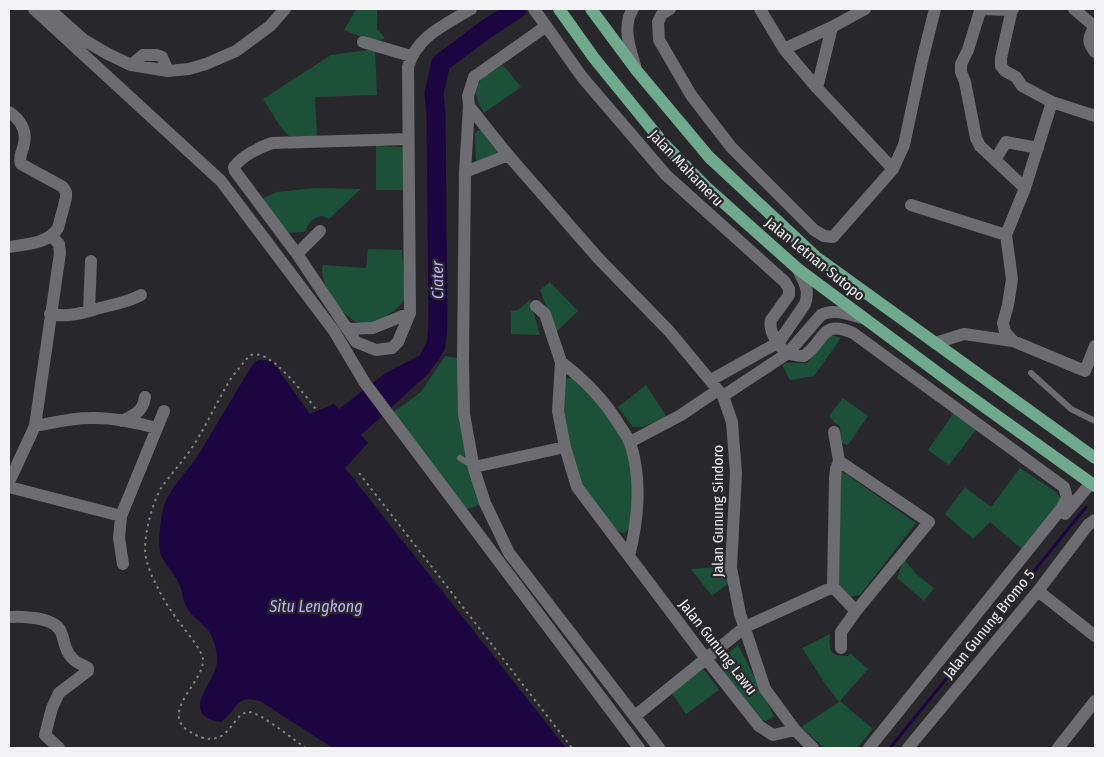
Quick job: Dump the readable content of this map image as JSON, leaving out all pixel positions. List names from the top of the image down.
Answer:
{
  "streets": {
    "main road": ["Jalan Letnan Sutopo"],
    "street": [
      "Jalan Mahameru",
      "Jalan Gunung Sindoro",
      "Jalan Gunung Bromo 5",
      "Jalan Gunung Lawu"
    ]
  },
  "crossings": [
    ["Jalan Gunung Sindoro", "Jalan Gunung Lawu"]
  ],
  "water": ["Ciater", "Situ Lengkong"]
}
